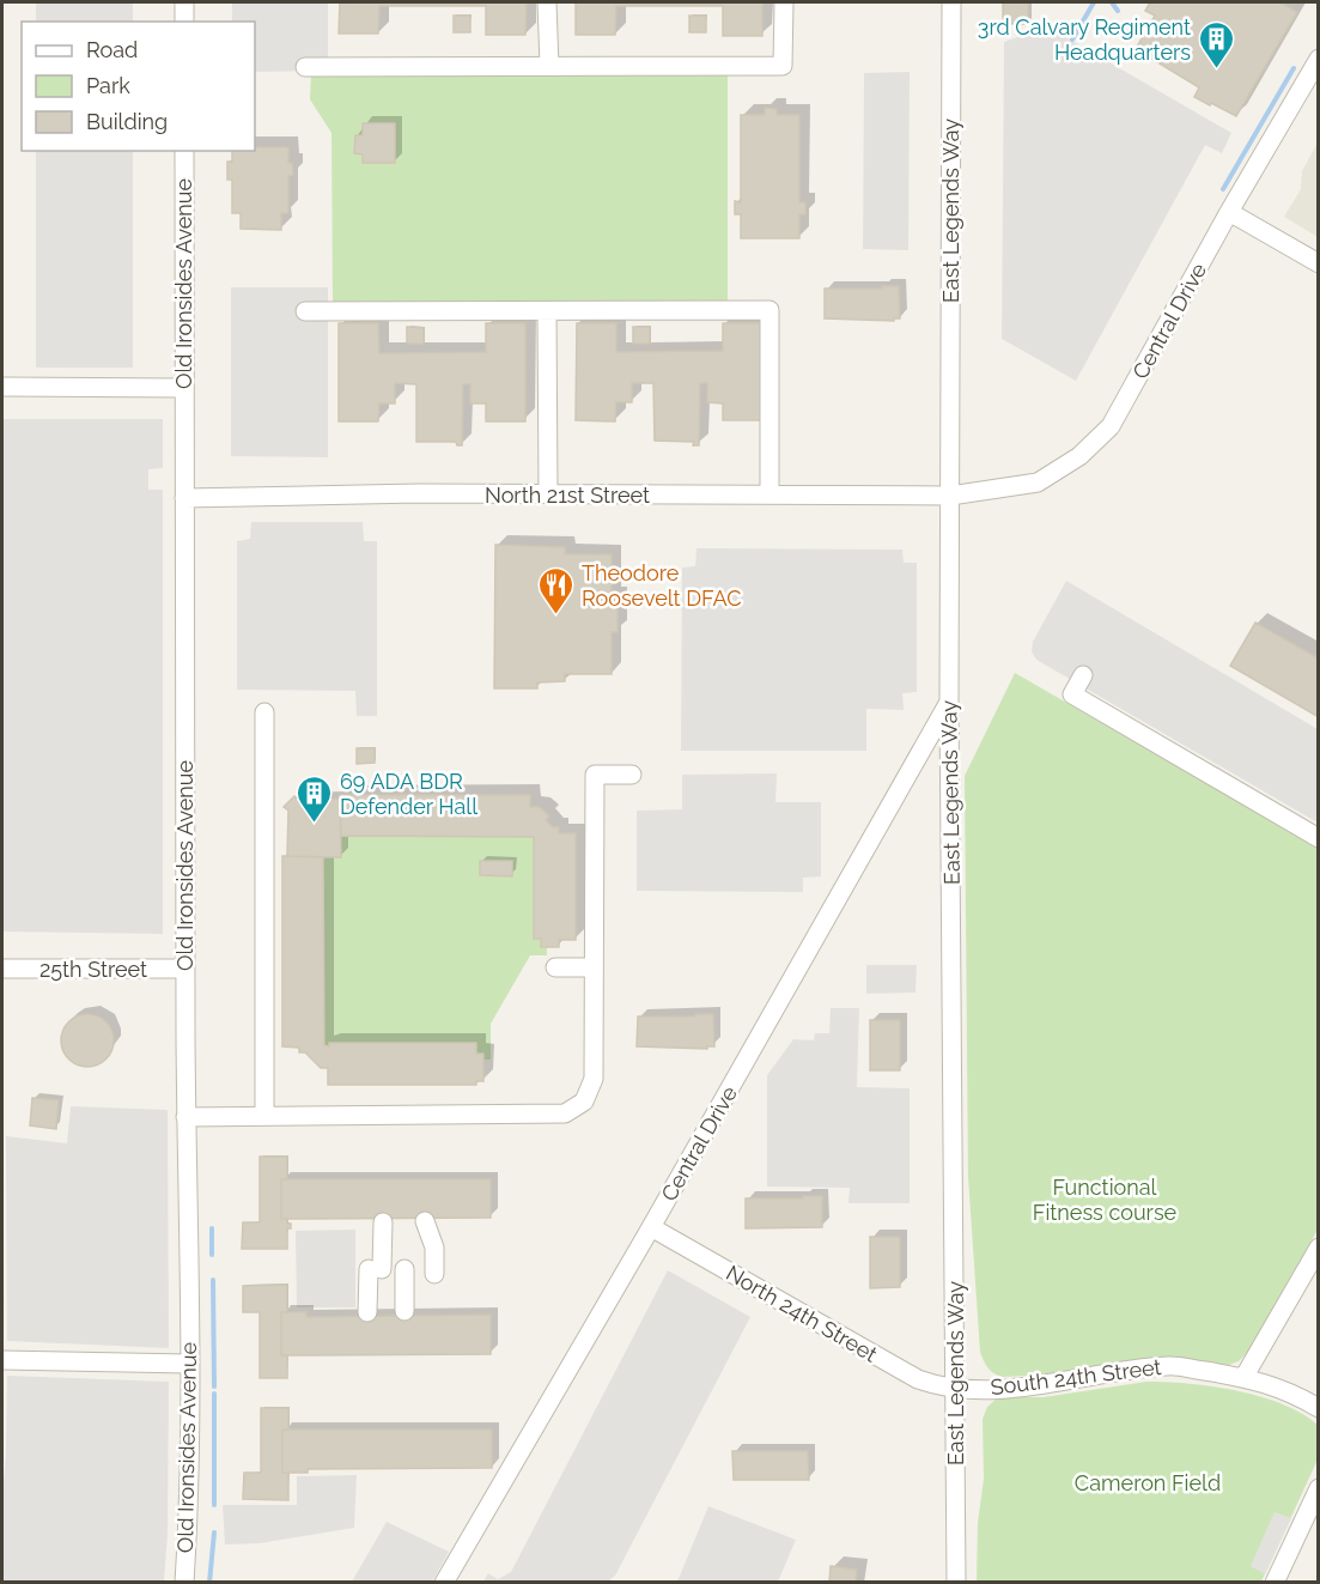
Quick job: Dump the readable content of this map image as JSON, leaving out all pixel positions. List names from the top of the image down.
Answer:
{
  "streets": {
    "street": [
      "East Legends Way",
      "Old Ironsides Avenue",
      "Central Drive",
      "North 21st Street",
      "25th Street",
      "North 24th Street",
      "South 24th Street"
    ]
  },
  "crossings": [
    ["East Legends Way", "Central Drive"],
    ["East Legends Way", "North 21st Street"],
    ["East Legends Way", "North 24th Street"],
    ["East Legends Way", "South 24th Street"],
    ["Old Ironsides Avenue", "North 21st Street"],
    ["Old Ironsides Avenue", "25th Street"],
    ["Central Drive", "North 21st Street"],
    ["Central Drive", "North 24th Street"],
    ["North 24th Street", "South 24th Street"]
  ],
  "parks": ["Functional Fitness course", "Cameron Field"],
  "places": {
    "building": ["3rd Calvary Regiment Headquarters", "69 ADA BDR Defender Hall"],
    "restaurant": ["Theodore Roosevelt DFAC"]
  },
  "legend": ["Road", "Park", "Building"]
}
